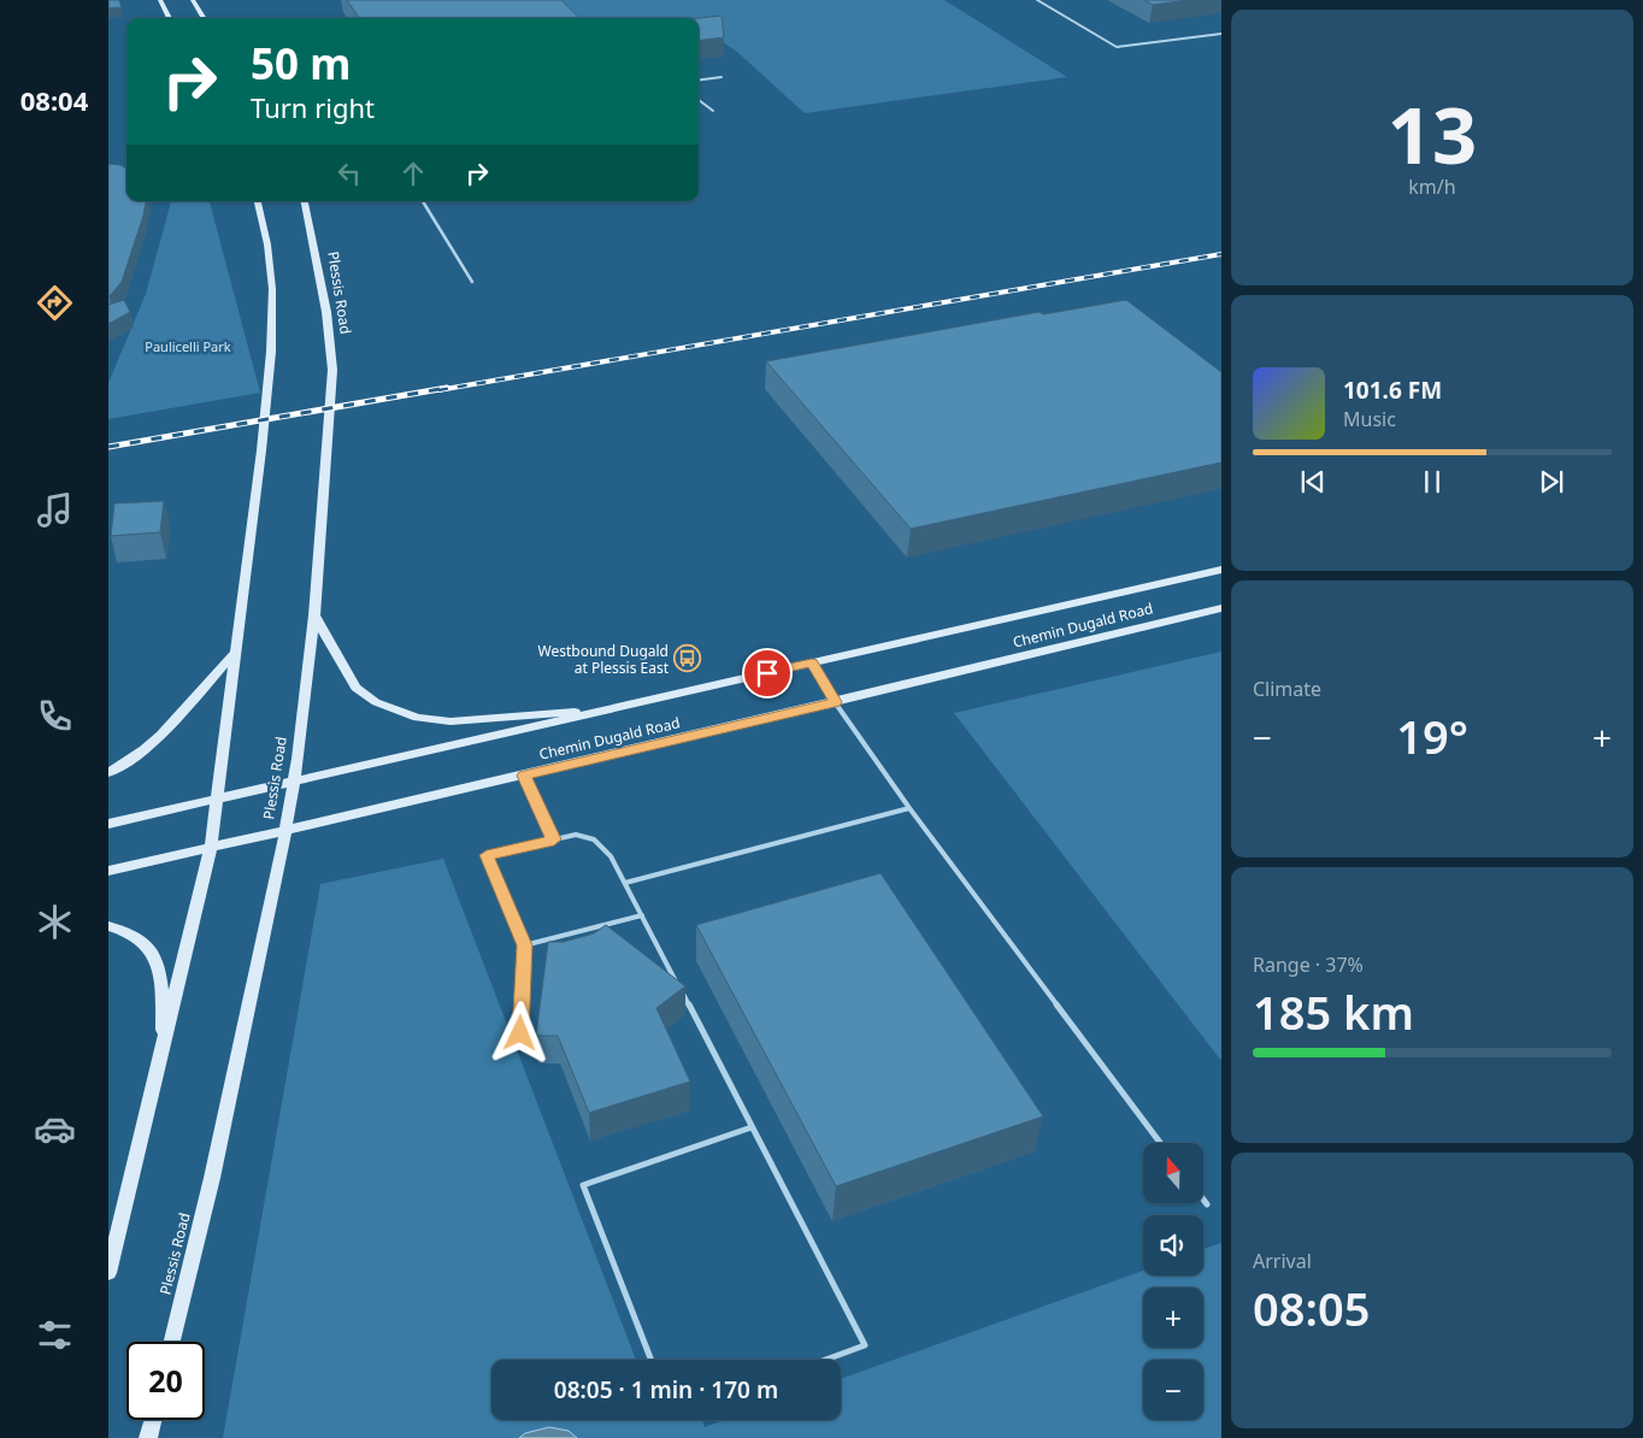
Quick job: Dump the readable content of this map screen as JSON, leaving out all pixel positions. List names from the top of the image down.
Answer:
{
  "streets": {
    "main road": ["Plessis Road", "Chemin Dugald Road"]
  },
  "crossings": [
    ["Plessis Road", "Chemin Dugald Road"]
  ],
  "parks": ["Paulicelli Park"],
  "places": {
    "bus stop": ["Westbound Dugald at Plessis East"]
  },
  "north": "top",
  "page": {
    "tabs": "08:04",
    "tile": [
      ["13", "km/h"],
      "Climate",
      ["Range · 37%", "185 km"],
      ["Arrival", "08:05"]
    ],
    "turn": ["50 m", "Turn right"],
    "song": ["101.6 FM", "Music"],
    "heat": ["−", "19°", "+"],
    "map_buttons": ["+", "−"],
    "limit": "20",
    "trip": "08:05 · 1 min · 170 m"
  }
}
